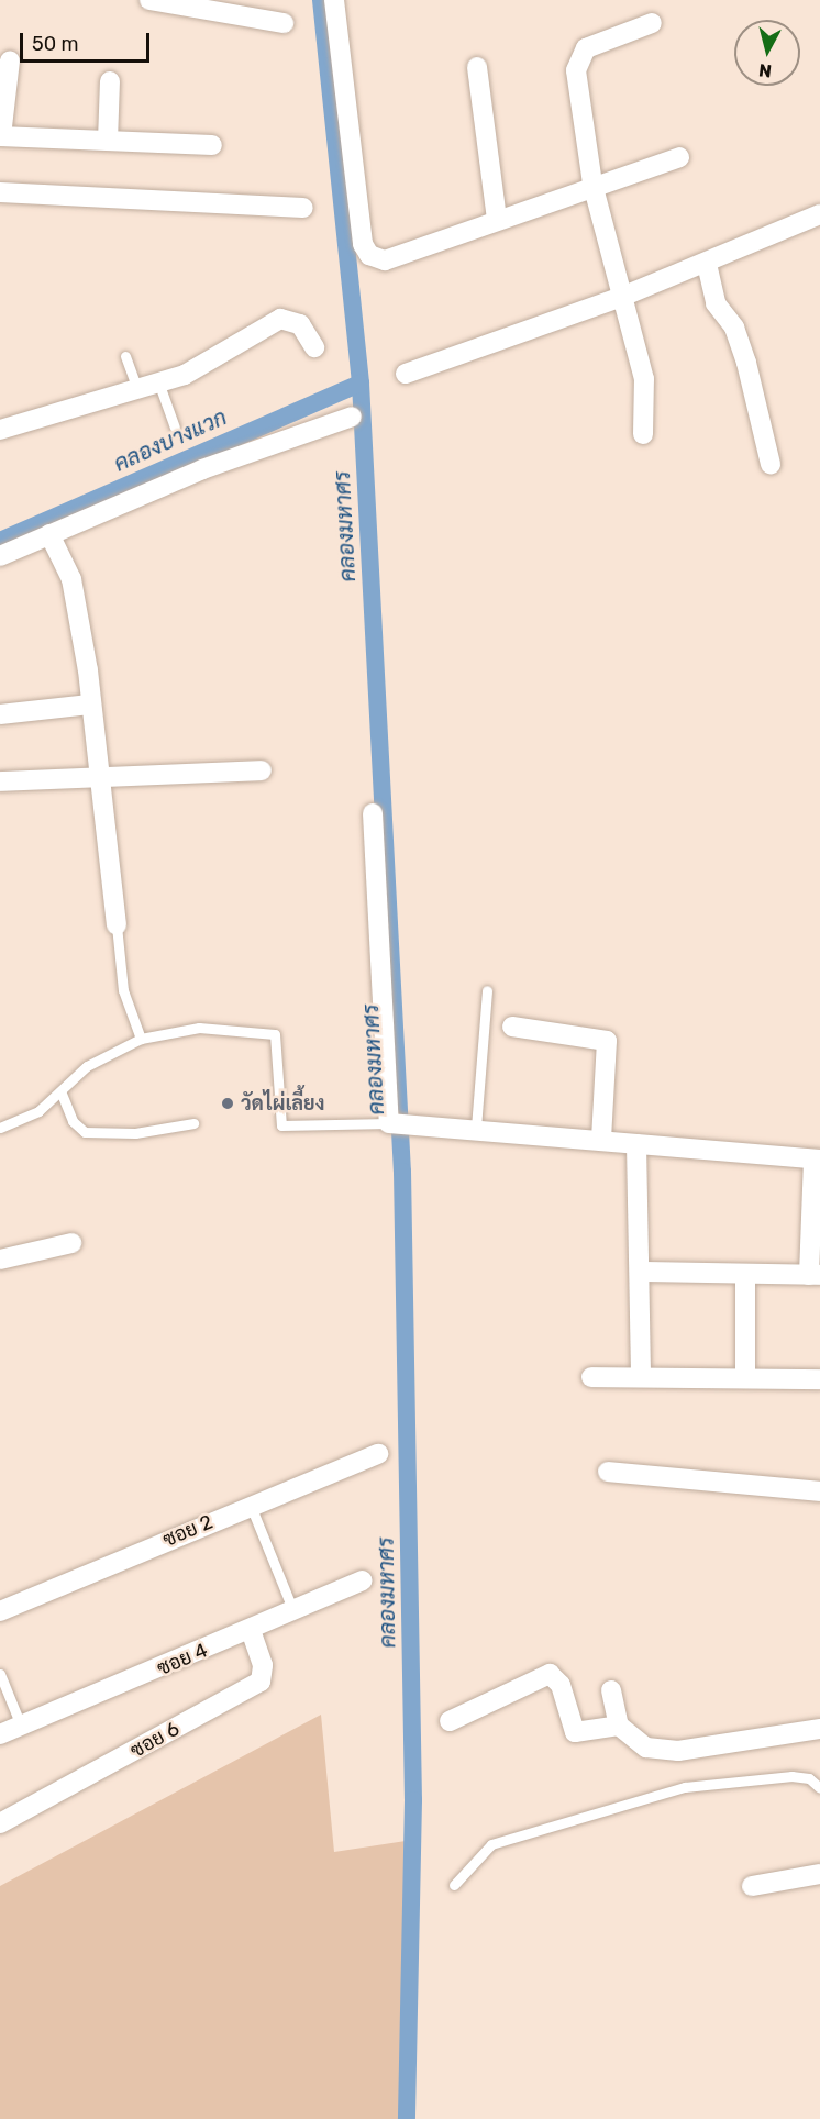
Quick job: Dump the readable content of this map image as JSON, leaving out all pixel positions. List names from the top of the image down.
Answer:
{
  "streets": {
    "street": ["ซอย 2", "ซอย 4", "ซอย 6"]
  },
  "crossings": [
    ["ซอย 4", "ซอย 6"]
  ],
  "water": ["คลองบางแวก", "คลองมหาศร"],
  "places": ["วัดไผ่เลี้ยง"],
  "scale_bar": "50 m",
  "north": "bottom"
}
